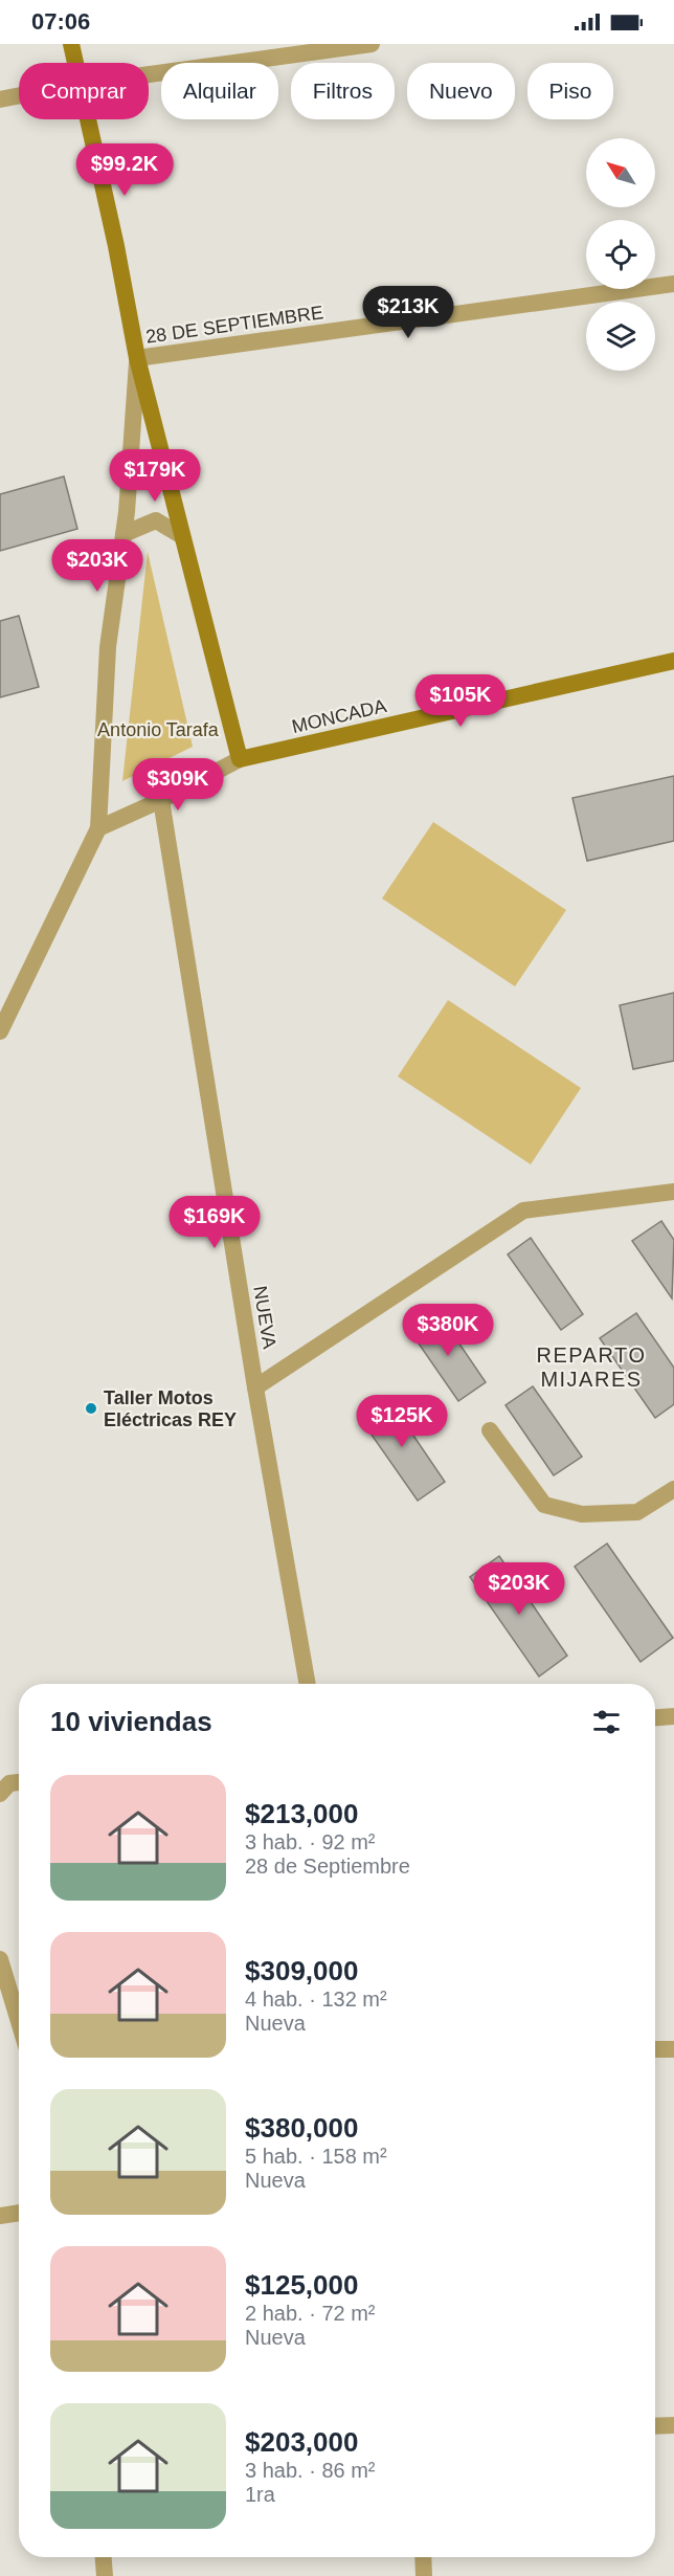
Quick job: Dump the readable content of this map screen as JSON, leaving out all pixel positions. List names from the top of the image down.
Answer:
{
  "streets": {
    "main road": ["MONCADA"],
    "street": ["28 DE SEPTIEMBRE", "NUEVA"]
  },
  "crossings": [
    ["MONCADA", "NUEVA"]
  ],
  "districts": ["REPARTO MIJARES"],
  "parks": ["Antonio Tarafa"],
  "places": ["Taller Motos Eléctricas REY"],
  "north": "top left",
  "page": {
    "status": "07:06",
    "chip": [
      "Comprar",
      "Alquilar",
      "Filtros",
      "Nuevo",
      "Piso"
    ],
    "price": [
      "$99.2K",
      "$213K",
      "$179K",
      "$203K",
      "$105K",
      "$309K",
      "$169K",
      "$380K",
      "$125K",
      "$203K"
    ],
    "heading": "10 viviendas",
    "list": [
      {
        "name": "$213,000",
        "note": "3 hab. · 92 m² · 28 de Septiembre"
      },
      {
        "name": "$309,000",
        "note": "4 hab. · 132 m² · Nueva"
      },
      {
        "name": "$380,000",
        "note": "5 hab. · 158 m² · Nueva"
      },
      {
        "name": "$125,000",
        "note": "2 hab. · 72 m² · Nueva"
      },
      {
        "name": "$203,000",
        "note": "3 hab. · 86 m² · 1ra"
      }
    ]
  }
}
